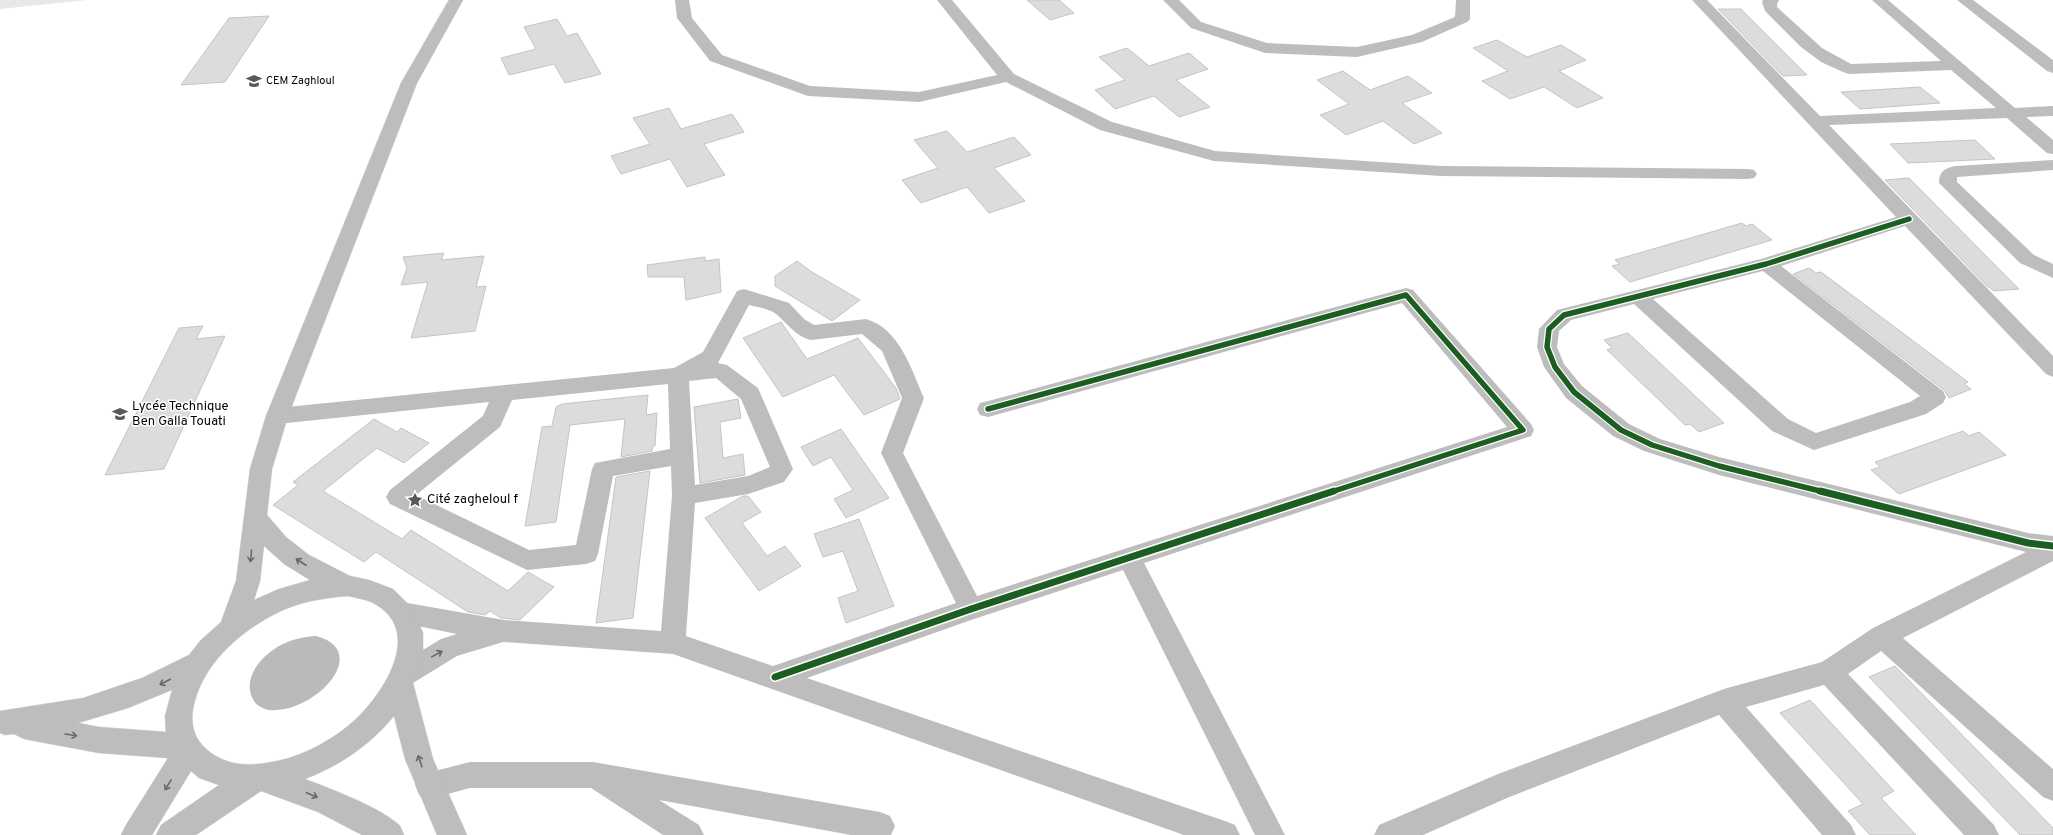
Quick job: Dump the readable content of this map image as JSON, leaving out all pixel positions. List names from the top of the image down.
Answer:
{
  "places": {
    "school or university": ["CEM Zaghloul", "Lycée Technique Ben Galla Touati"],
    "place": ["Cité zagheloul f"]
  }
}
